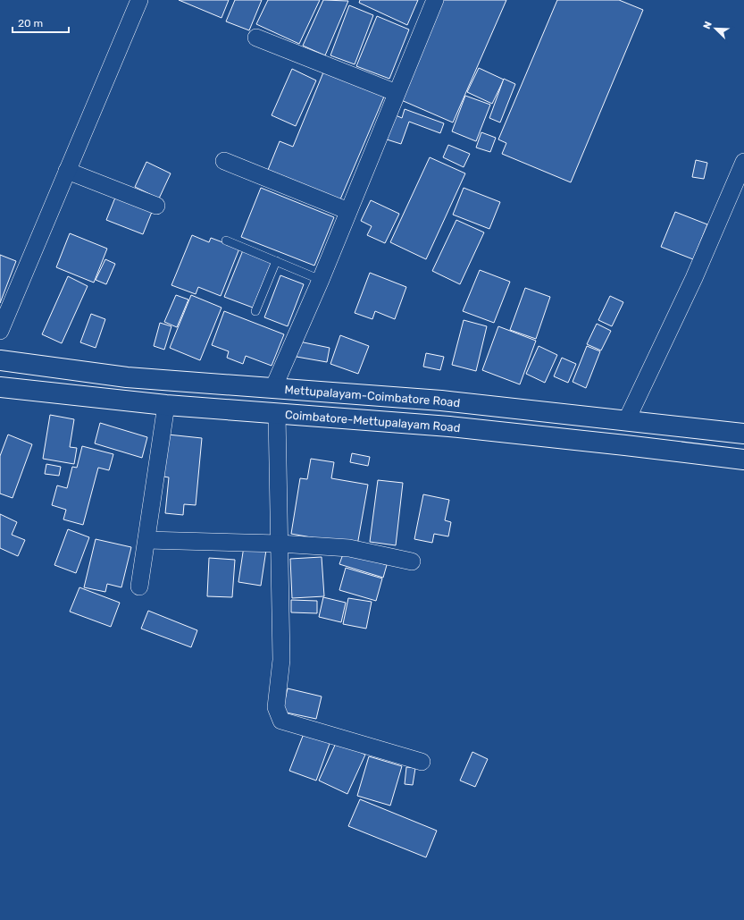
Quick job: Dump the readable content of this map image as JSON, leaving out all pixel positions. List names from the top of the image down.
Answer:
{
  "streets": {
    "highway": ["Mettupalayam-Coimbatore Road", "Coimbatore-Mettupalayam Road"]
  },
  "scale_bar": "20 m",
  "north": "top left"
}
